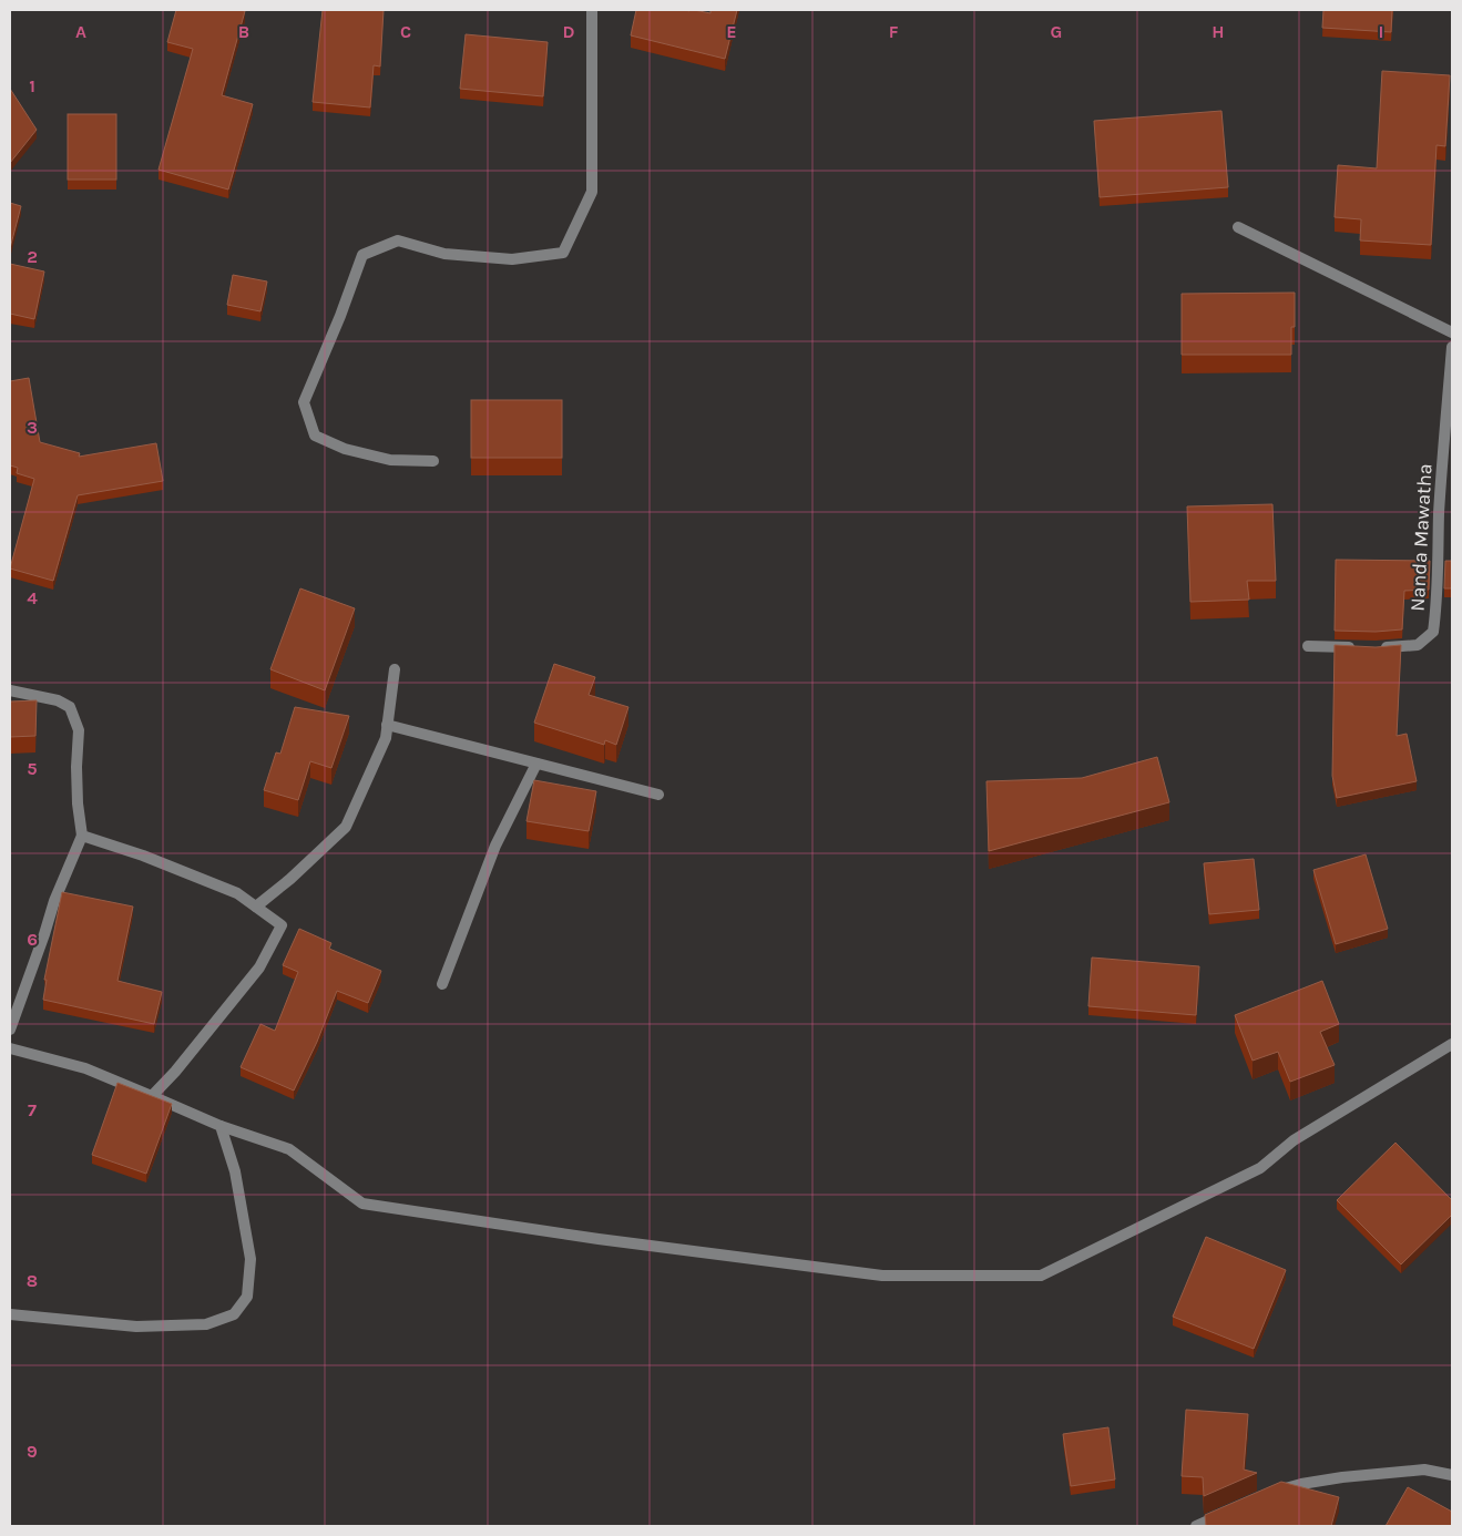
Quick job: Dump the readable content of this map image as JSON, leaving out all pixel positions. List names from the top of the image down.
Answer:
{
  "streets": {
    "street": ["Nanda Mawatha"]
  },
  "grid": {
    "columns": [
      "A",
      "B",
      "C",
      "D",
      "E",
      "F",
      "G",
      "H",
      "I"
    ],
    "rows": [
      "1",
      "2",
      "3",
      "4",
      "5",
      "6",
      "7",
      "8",
      "9"
    ]
  }
}
